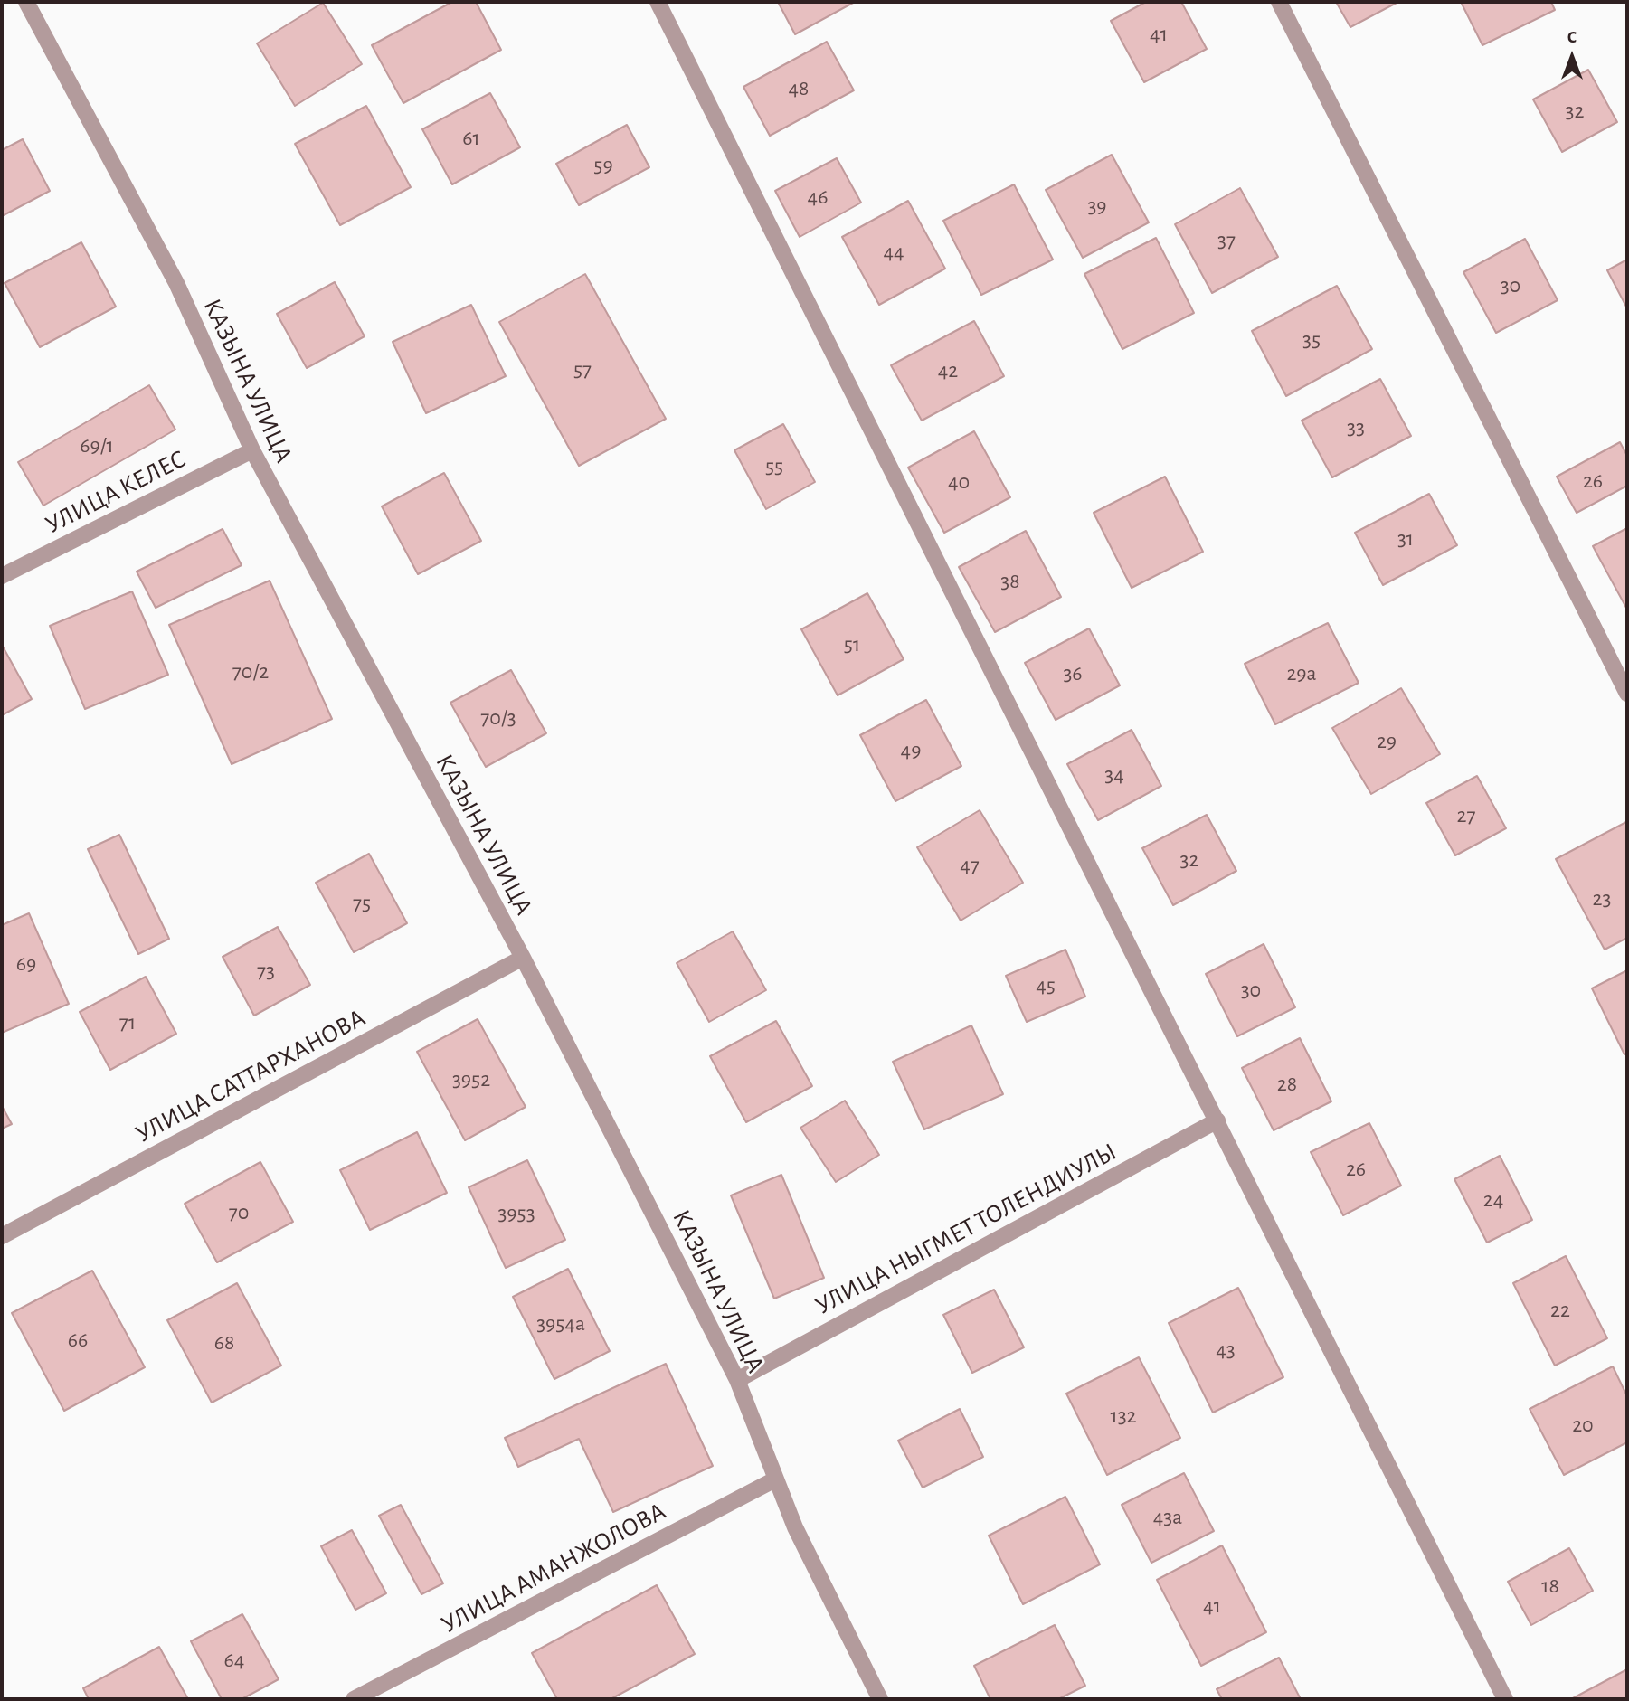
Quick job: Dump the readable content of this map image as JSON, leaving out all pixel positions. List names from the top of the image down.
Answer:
{
  "streets": {
    "street": [
      "КАЗЫНА УЛИЦА",
      "УЛИЦА КЕЛЕС",
      "УЛИЦА САТТАРХАНОВА",
      "УЛИЦА НЫГМЕТ ТОЛЕНДИУЛЫ",
      "УЛИЦА АМАНЖОЛОВА"
    ]
  },
  "crossings": [
    ["КАЗЫНА УЛИЦА", "УЛИЦА КЕЛЕС"],
    ["КАЗЫНА УЛИЦА", "УЛИЦА САТТАРХАНОВА"],
    ["КАЗЫНА УЛИЦА", "УЛИЦА НЫГМЕТ ТОЛЕНДИУЛЫ"],
    ["КАЗЫНА УЛИЦА", "УЛИЦА АМАНЖОЛОВА"]
  ],
  "house_numbers": [
    "41",
    "48",
    "32",
    "61",
    "59",
    "46",
    "39",
    "37",
    "44",
    "30",
    "35",
    "57",
    "42",
    "33",
    "69/1",
    "55",
    "26",
    "40",
    "31",
    "38",
    "51",
    "70/2",
    "36",
    "29а",
    "70/3",
    "29",
    "49",
    "34",
    "27",
    "32",
    "47",
    "23",
    "75",
    "69",
    "73",
    "45",
    "30",
    "71",
    "3952",
    "28",
    "26",
    "24",
    "70",
    "3953",
    "22",
    "3954а",
    "66",
    "68",
    "43",
    "132",
    "20",
    "43а",
    "18",
    "41",
    "64"
  ],
  "north": "top"
}
